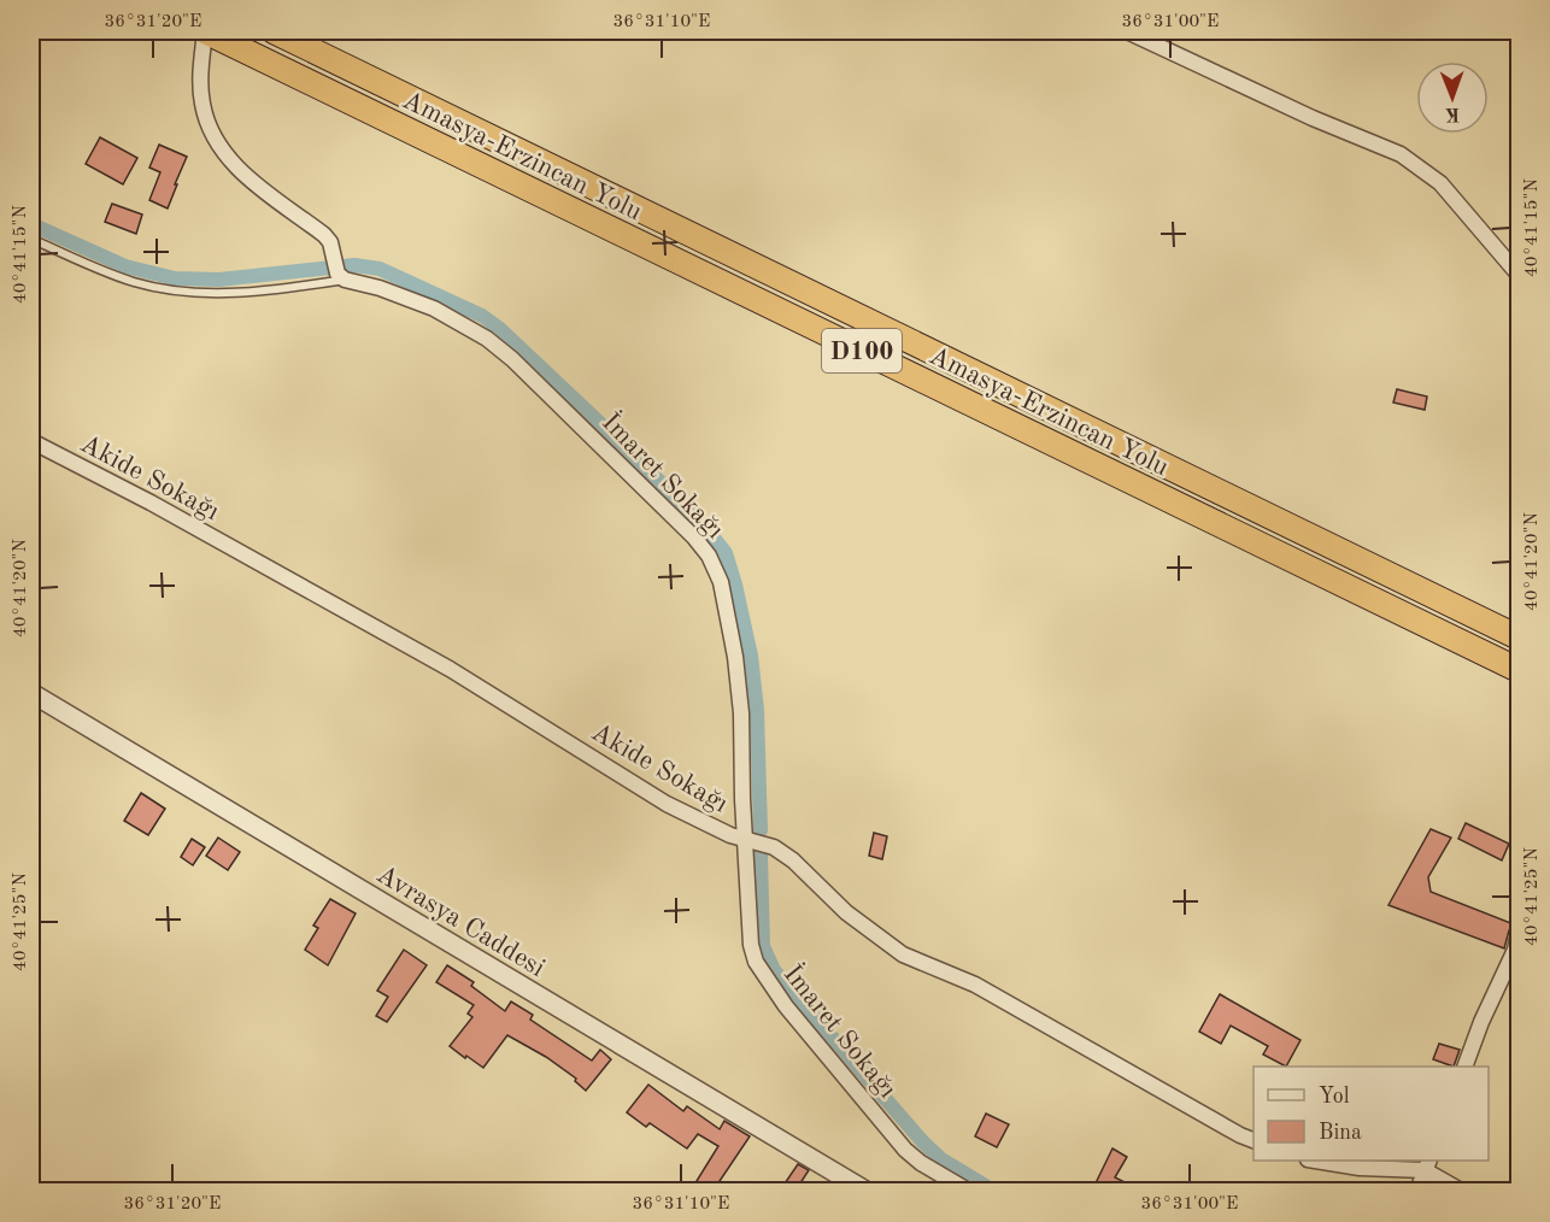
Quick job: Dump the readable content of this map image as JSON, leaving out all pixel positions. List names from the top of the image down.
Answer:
{
  "streets": {
    "highway": ["Amasya-Erzincan Yolu", "D100"],
    "street": ["İmaret Sokağı", "Akide Sokağı", "Avrasya Caddesi"]
  },
  "crossings": [
    ["İmaret Sokağı", "Akide Sokağı"]
  ],
  "legend": ["Yol", "Bina"],
  "north": "bottom",
  "coordinates": [
    "36°31'20\"E",
    "36°31'10\"E",
    "36°31'00\"E",
    "40°41'15\"N",
    "40°41'20\"N",
    "40°41'25\"N"
  ]
}
